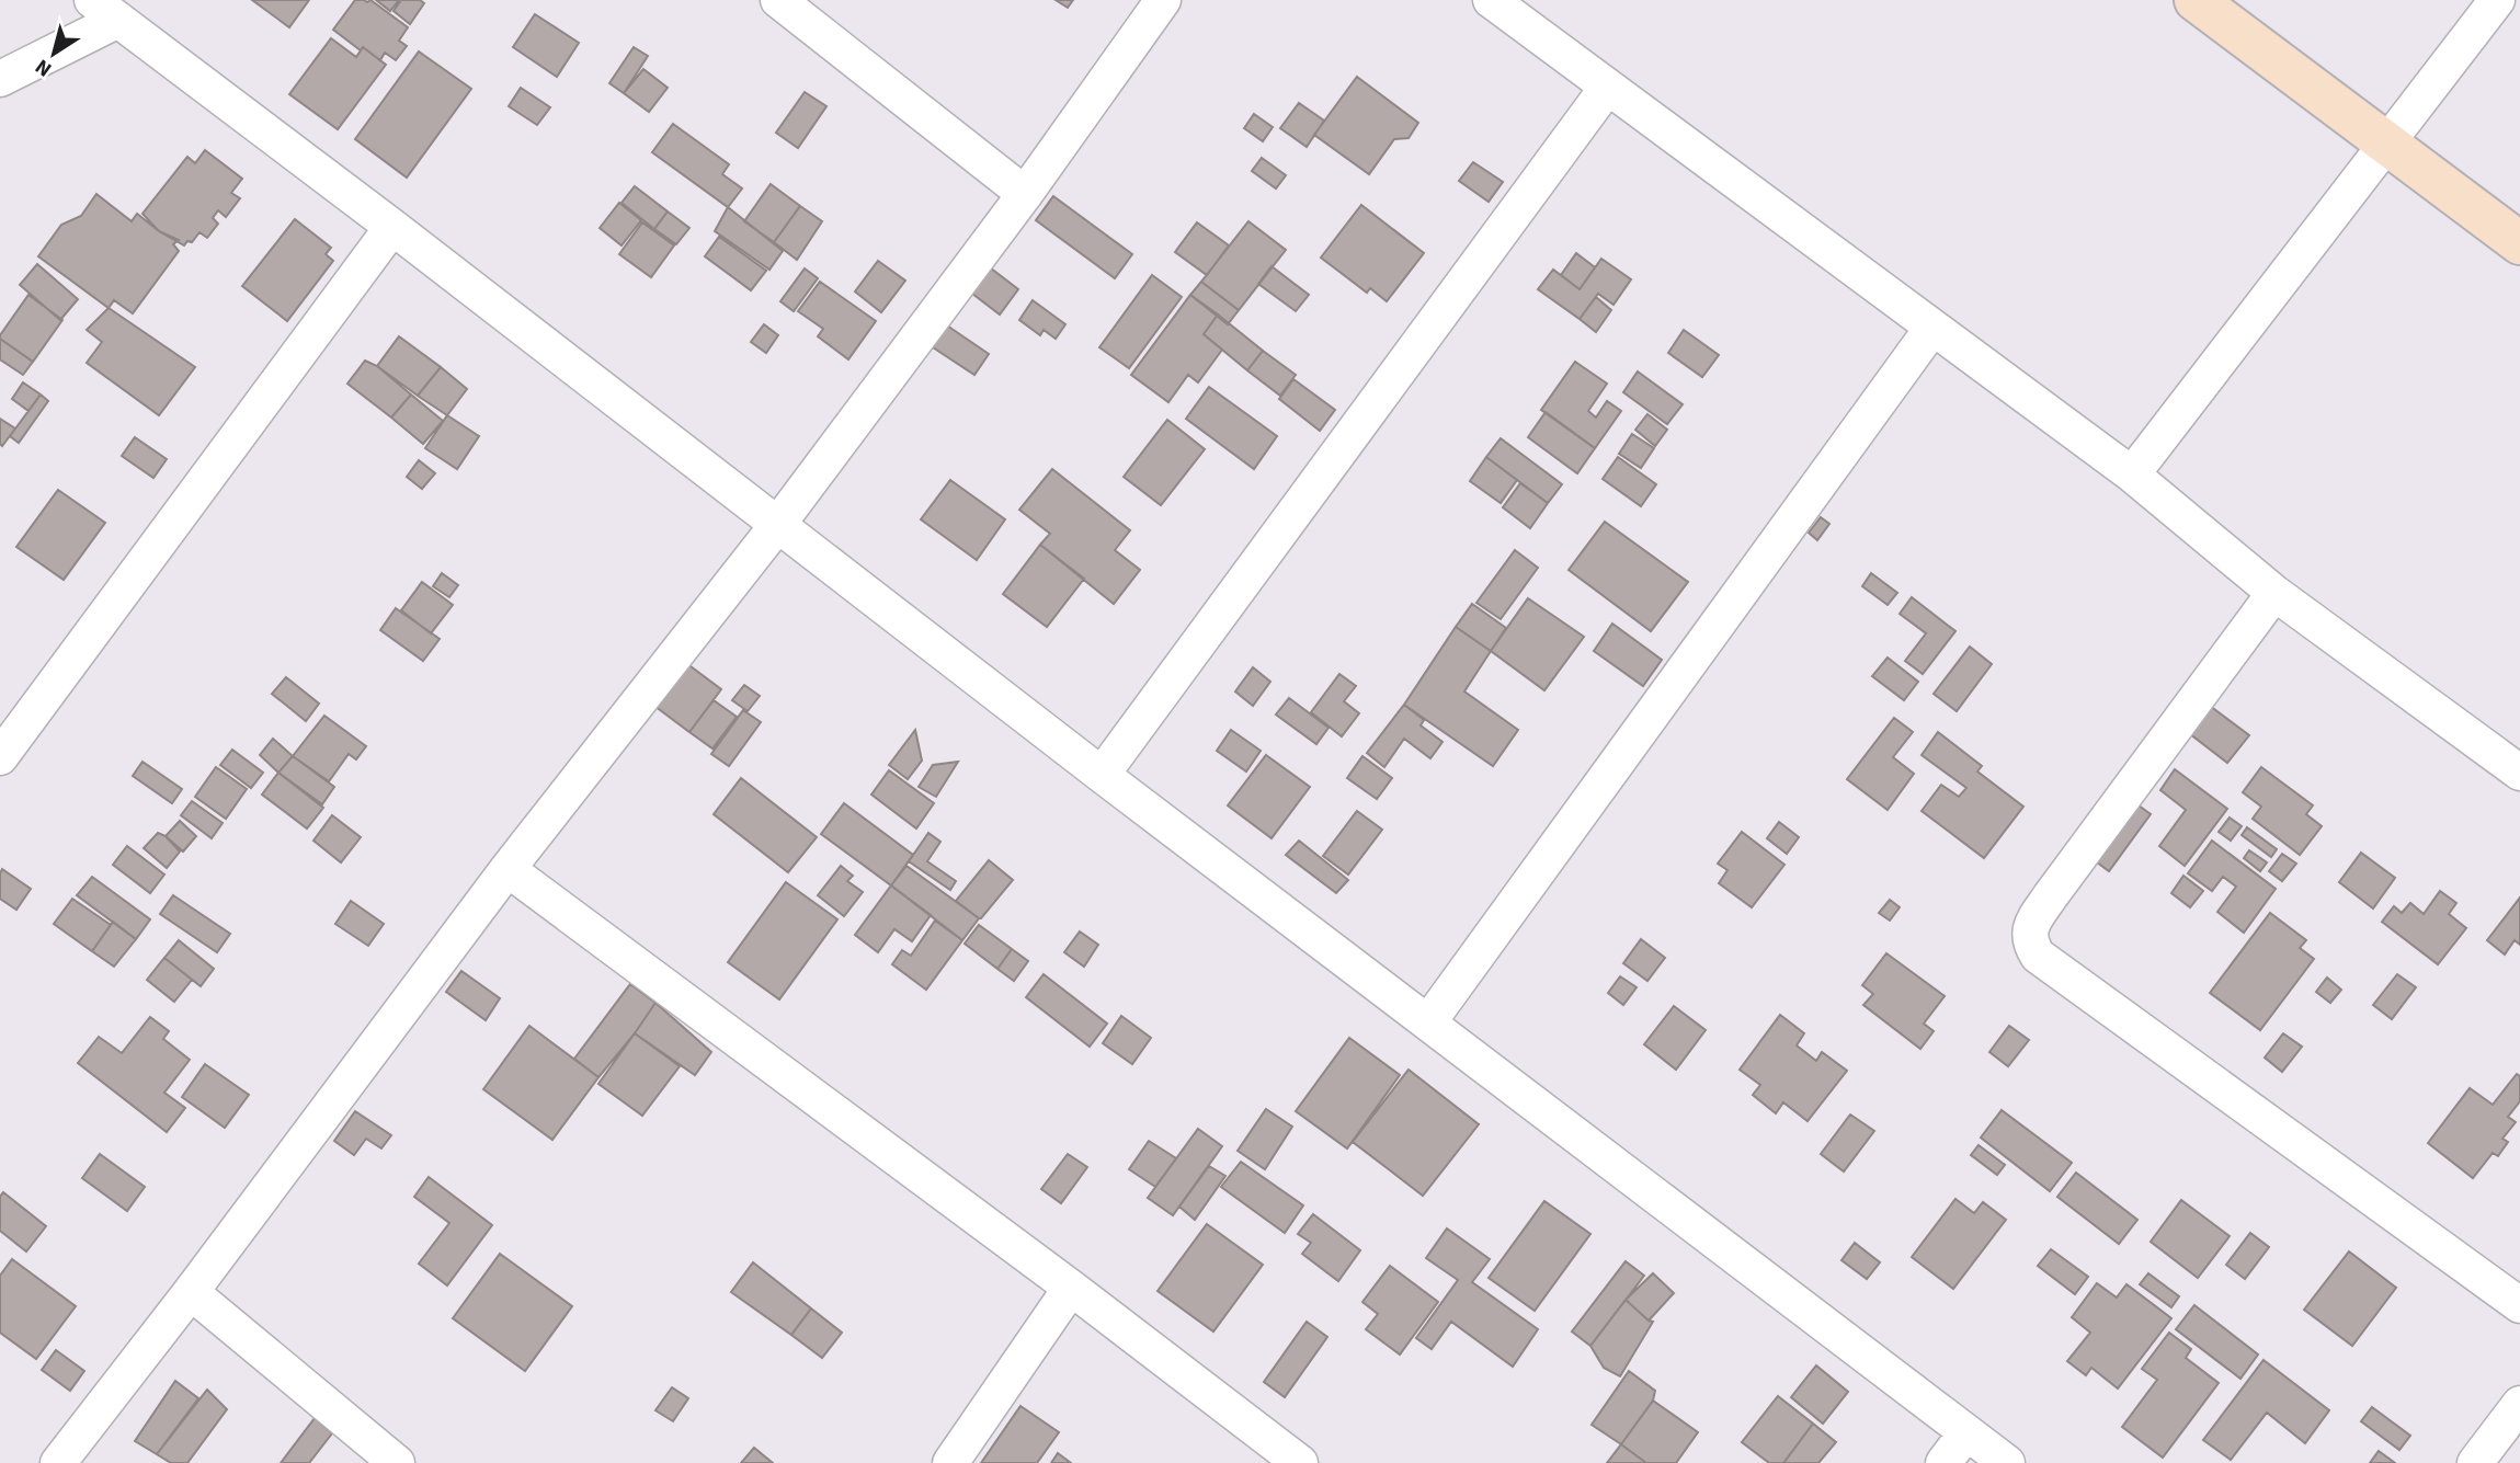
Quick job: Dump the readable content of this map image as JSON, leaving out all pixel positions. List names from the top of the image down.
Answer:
{
  "north": "bottom left"
}
